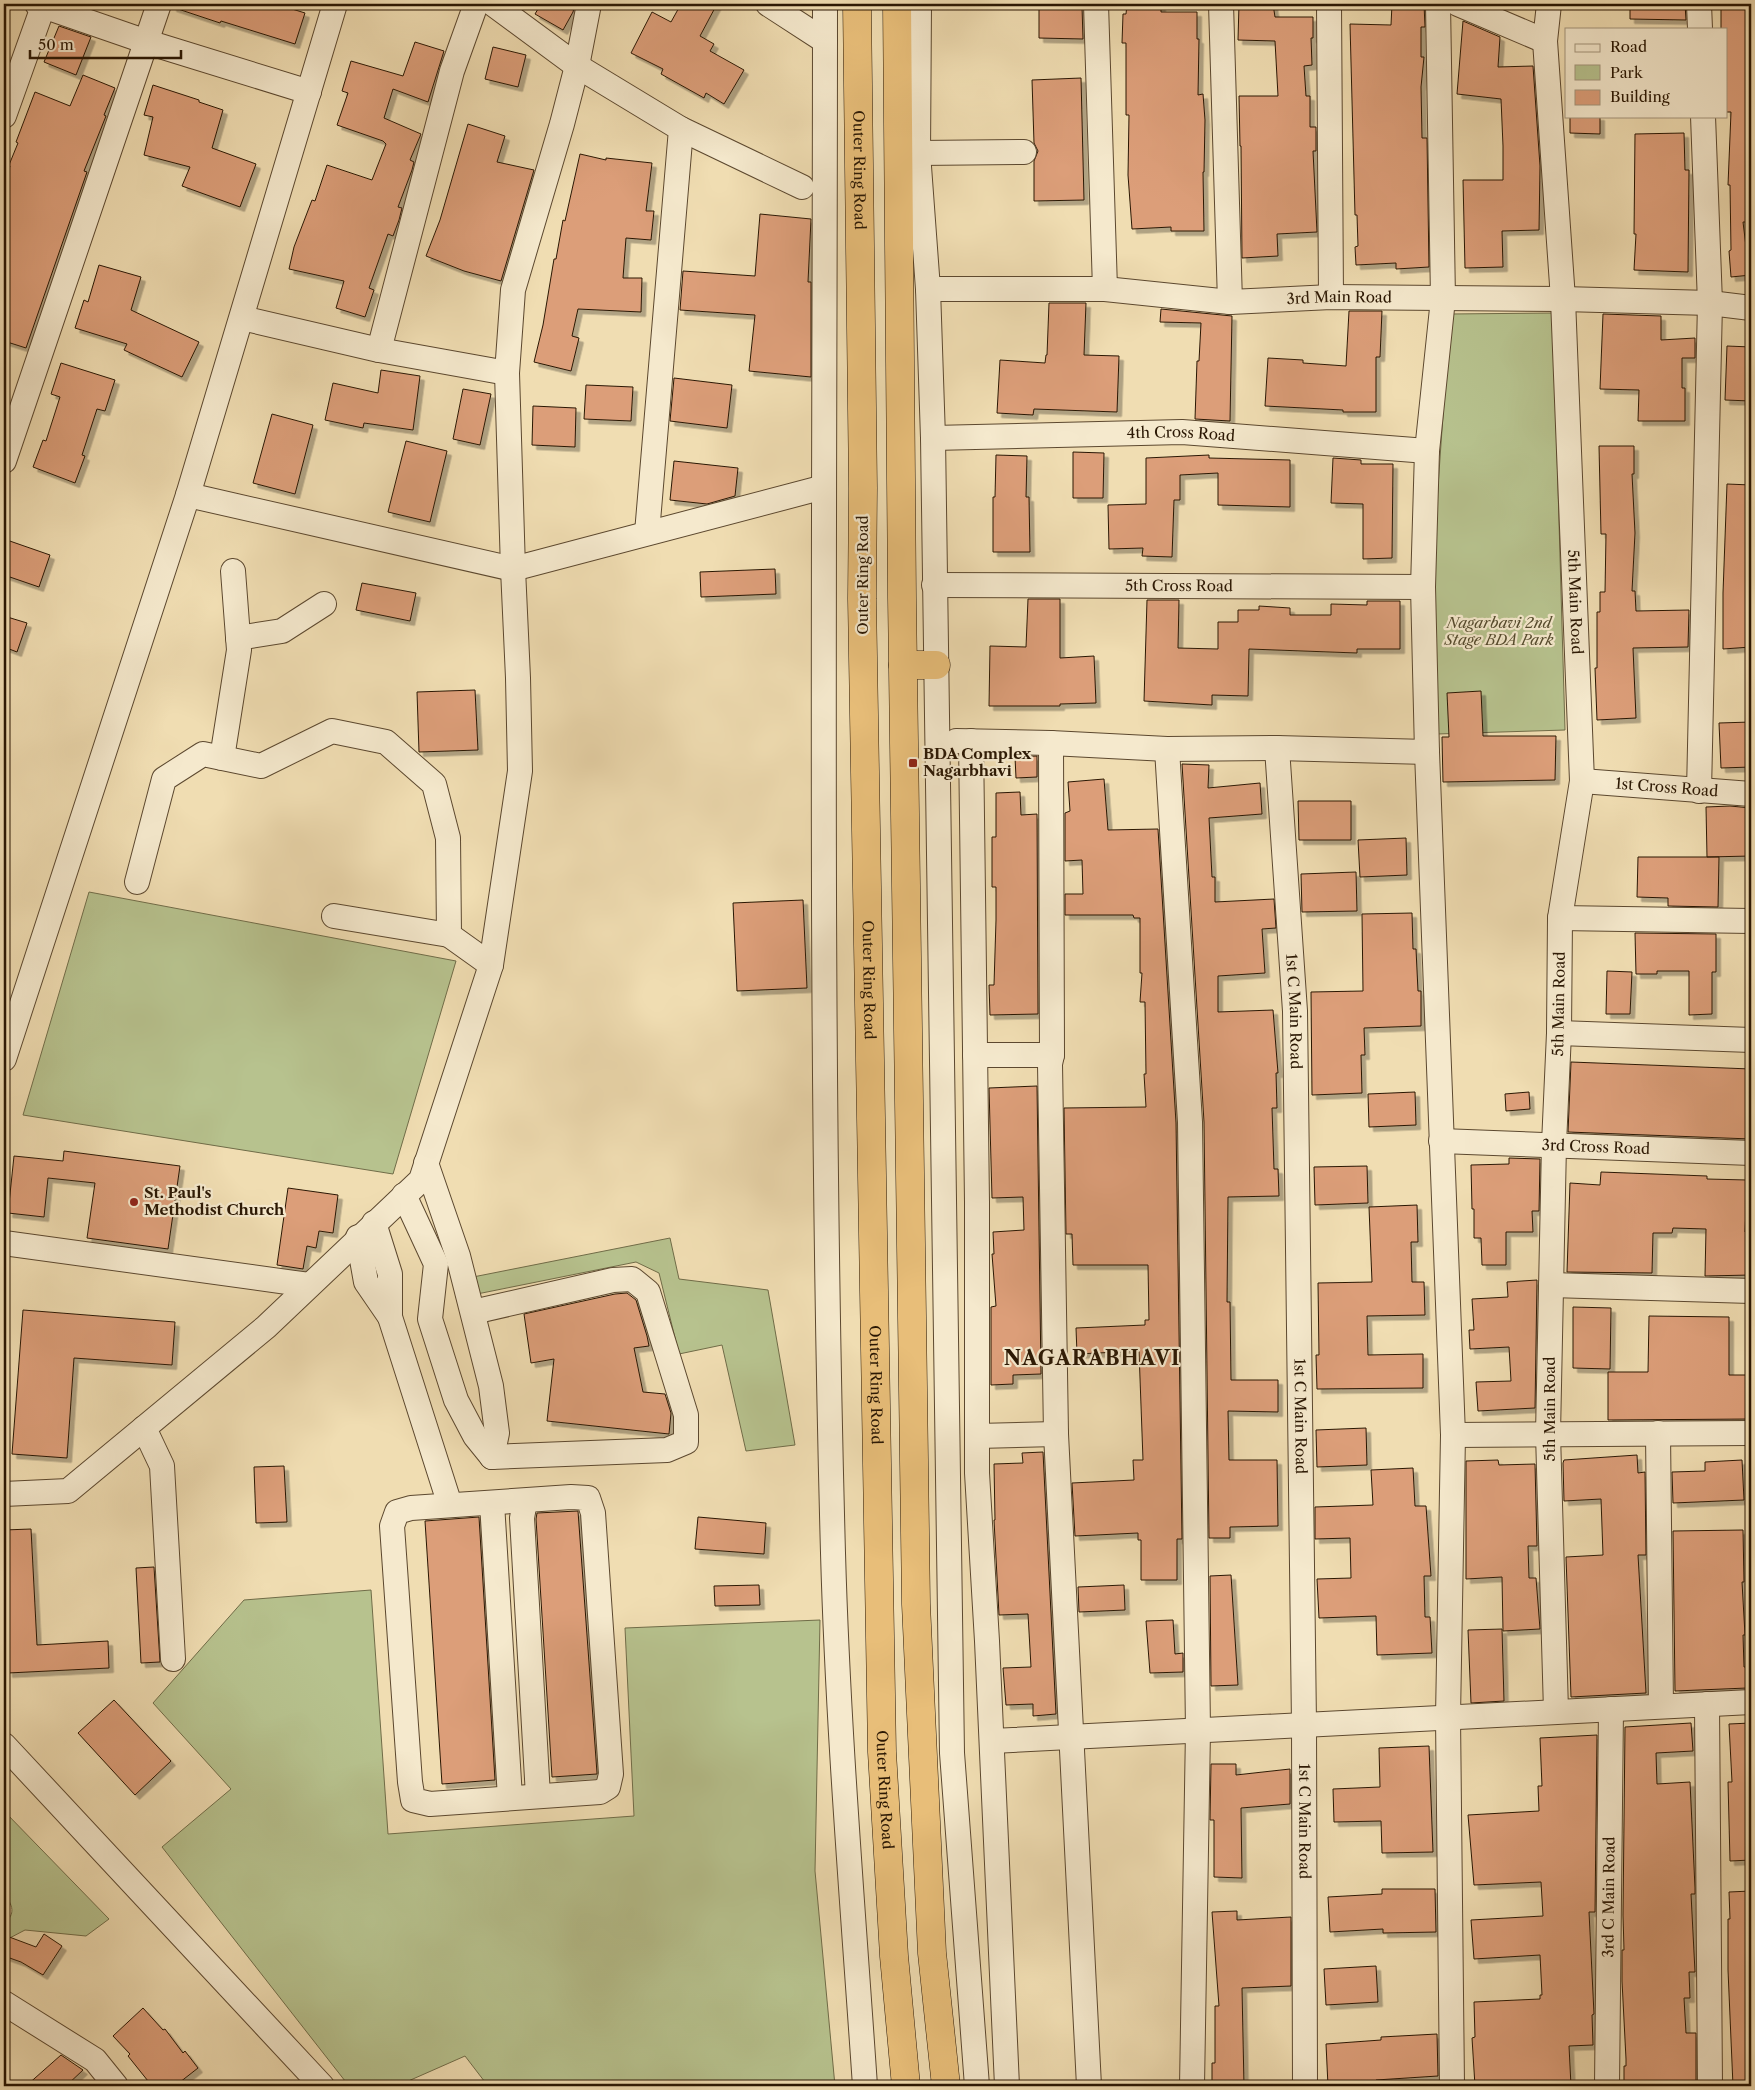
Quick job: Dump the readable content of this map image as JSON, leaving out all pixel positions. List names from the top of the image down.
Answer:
{
  "streets": {
    "highway": ["Outer Ring Road"],
    "street": [
      "3rd Main Road",
      "4th Cross Road",
      "5th Cross Road",
      "5th Main Road",
      "1st Cross Road",
      "1st C Main Road",
      "3rd Cross Road",
      "3rd C Main Road"
    ]
  },
  "crossings": [
    ["3rd Main Road", "5th Main Road"],
    ["5th Main Road", "1st Cross Road"],
    ["5th Main Road", "3rd Cross Road"]
  ],
  "districts": ["NAGARABHAVI"],
  "parks": ["Nagarbavi 2nd Stage BDA Park"],
  "places": {
    "transit": ["BDA Complex Nagarbhavi"],
    "other": ["St. Paul's Methodist Church"]
  },
  "legend": ["Road", "Park", "Building"],
  "scale_bar": "50 m"
}
